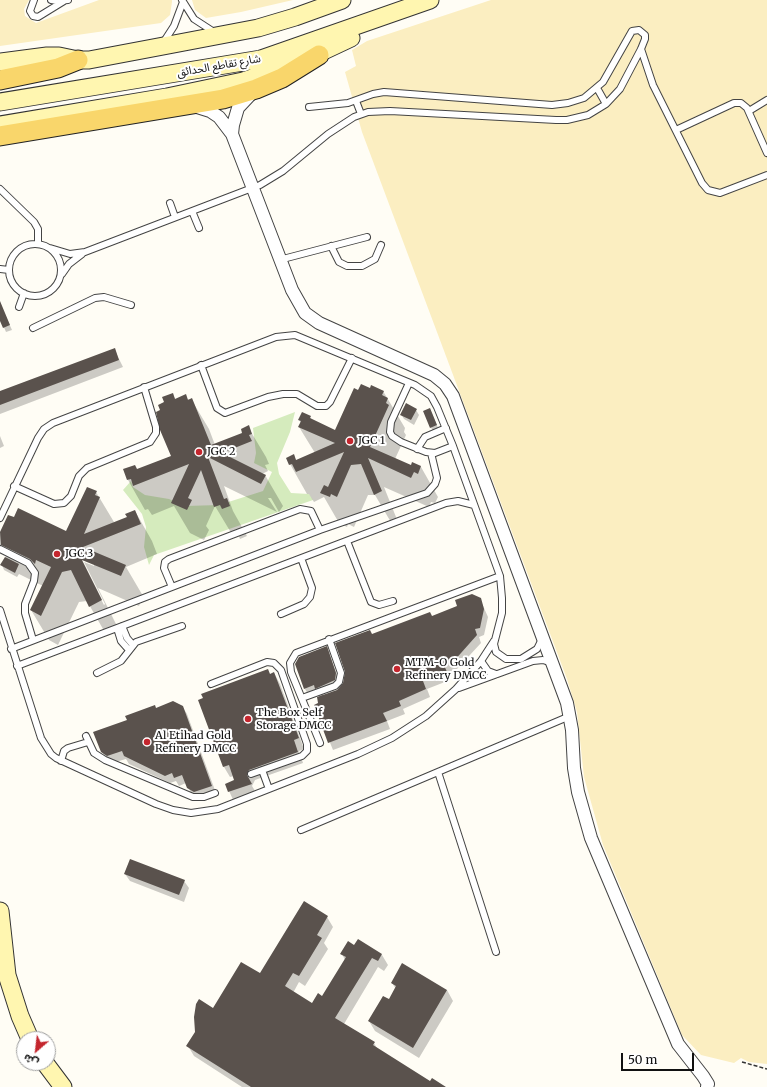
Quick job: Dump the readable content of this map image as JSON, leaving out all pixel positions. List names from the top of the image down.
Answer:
{
  "streets": {
    "main road": ["شارع تقاطع الحدائق"]
  },
  "places": [
    "JGC 1",
    "JGC 2",
    "JGC 3",
    "MTM-O Gold Refinery DMCC",
    "The Box Self Storage DMCC",
    "Al Etihad Gold Refinery DMCC"
  ],
  "scale_bar": "50 m",
  "north": "bottom left"
}
